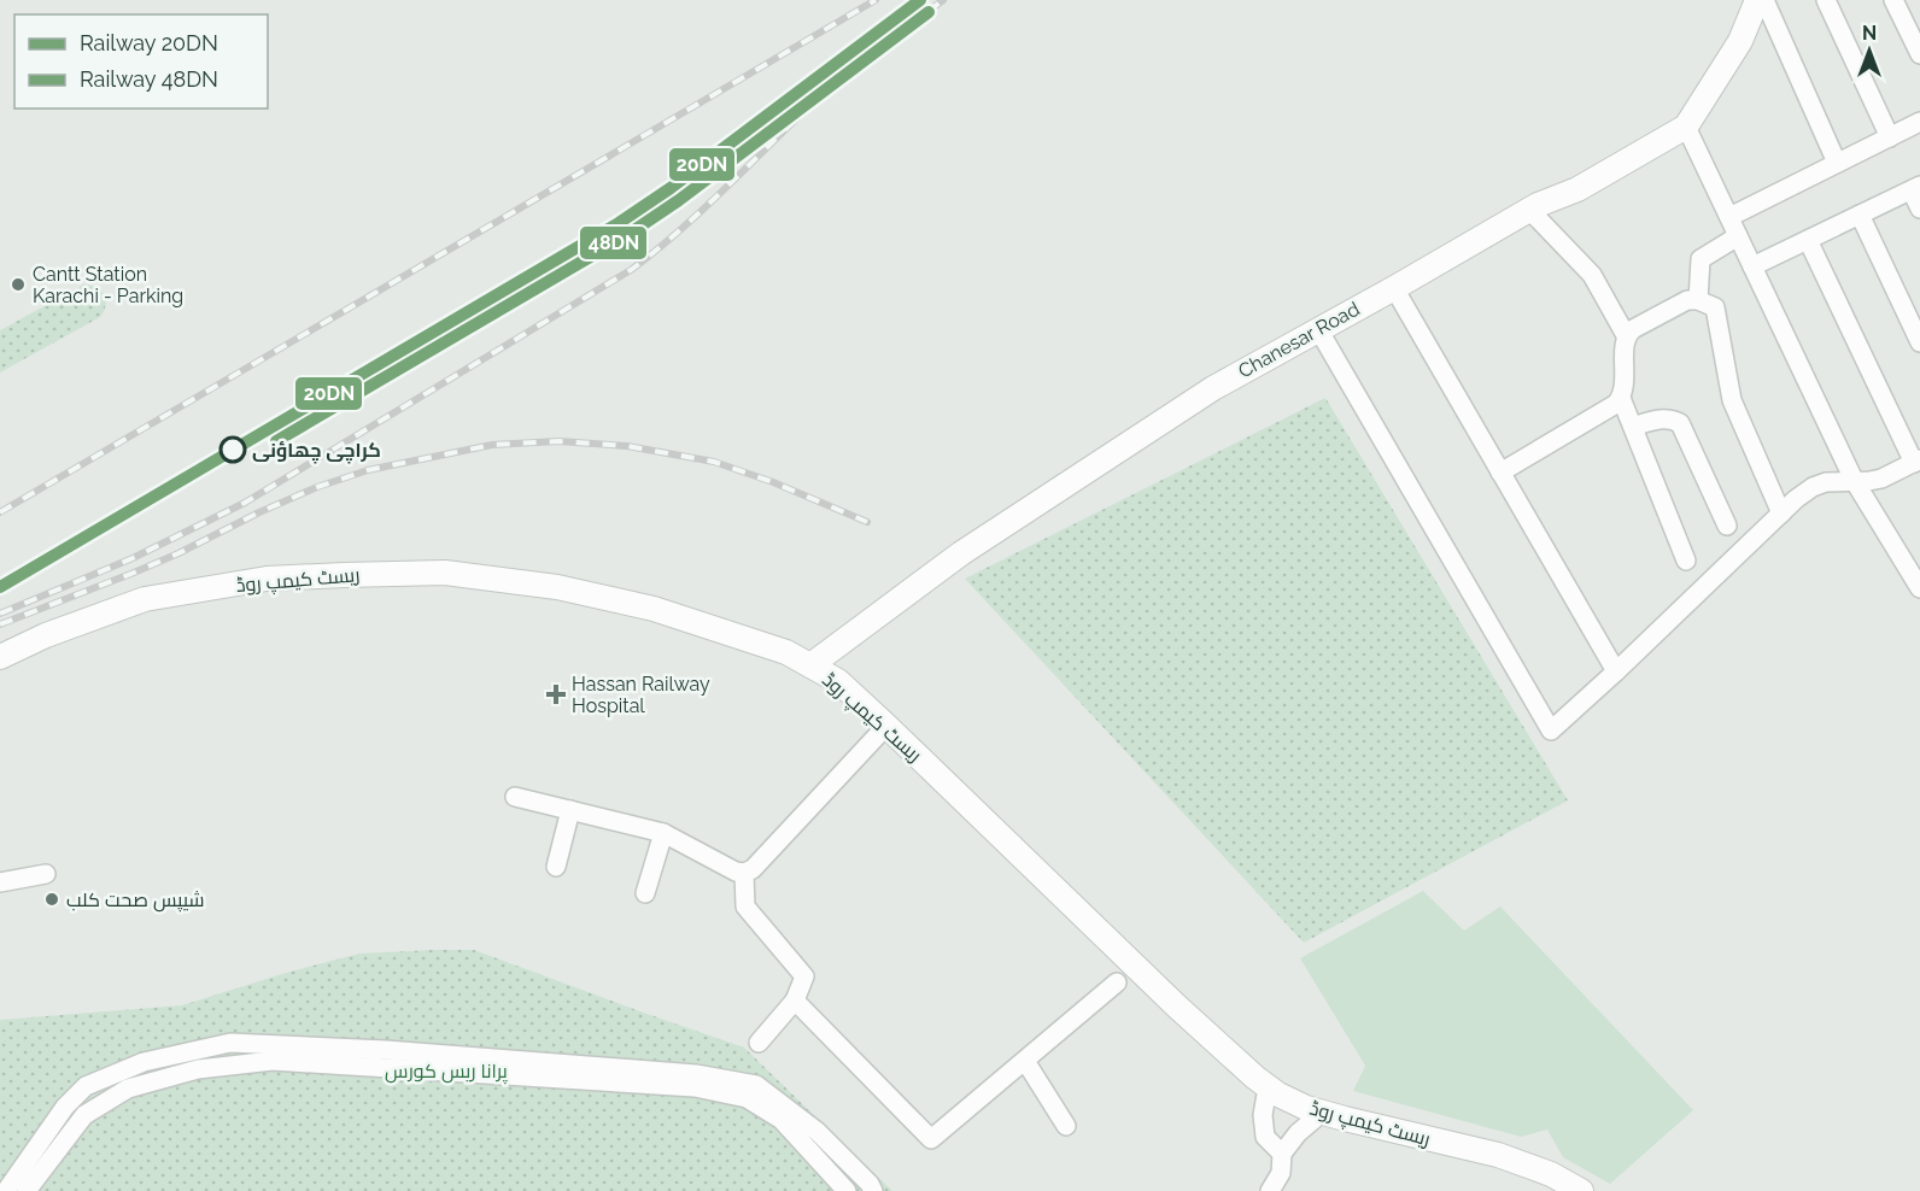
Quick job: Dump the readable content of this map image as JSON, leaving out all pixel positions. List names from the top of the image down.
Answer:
{
  "streets": {
    "street": ["Chanesar Road", "ریسٹ کیمپ روڈ"]
  },
  "crossings": [
    ["Chanesar Road", "ریسٹ کیمپ روڈ"]
  ],
  "parks": ["پرانا ریس کورس"],
  "places": {
    "other": ["Cantt Station Karachi - Parking", "کراچی چھاؤنی", "شیپس صحت کلب"],
    "health": ["Hassan Railway Hospital"]
  },
  "lines": ["rail line 20DN", "rail line 48DN"],
  "legend": ["Railway 20DN", "Railway 48DN"],
  "north": "top"
}
